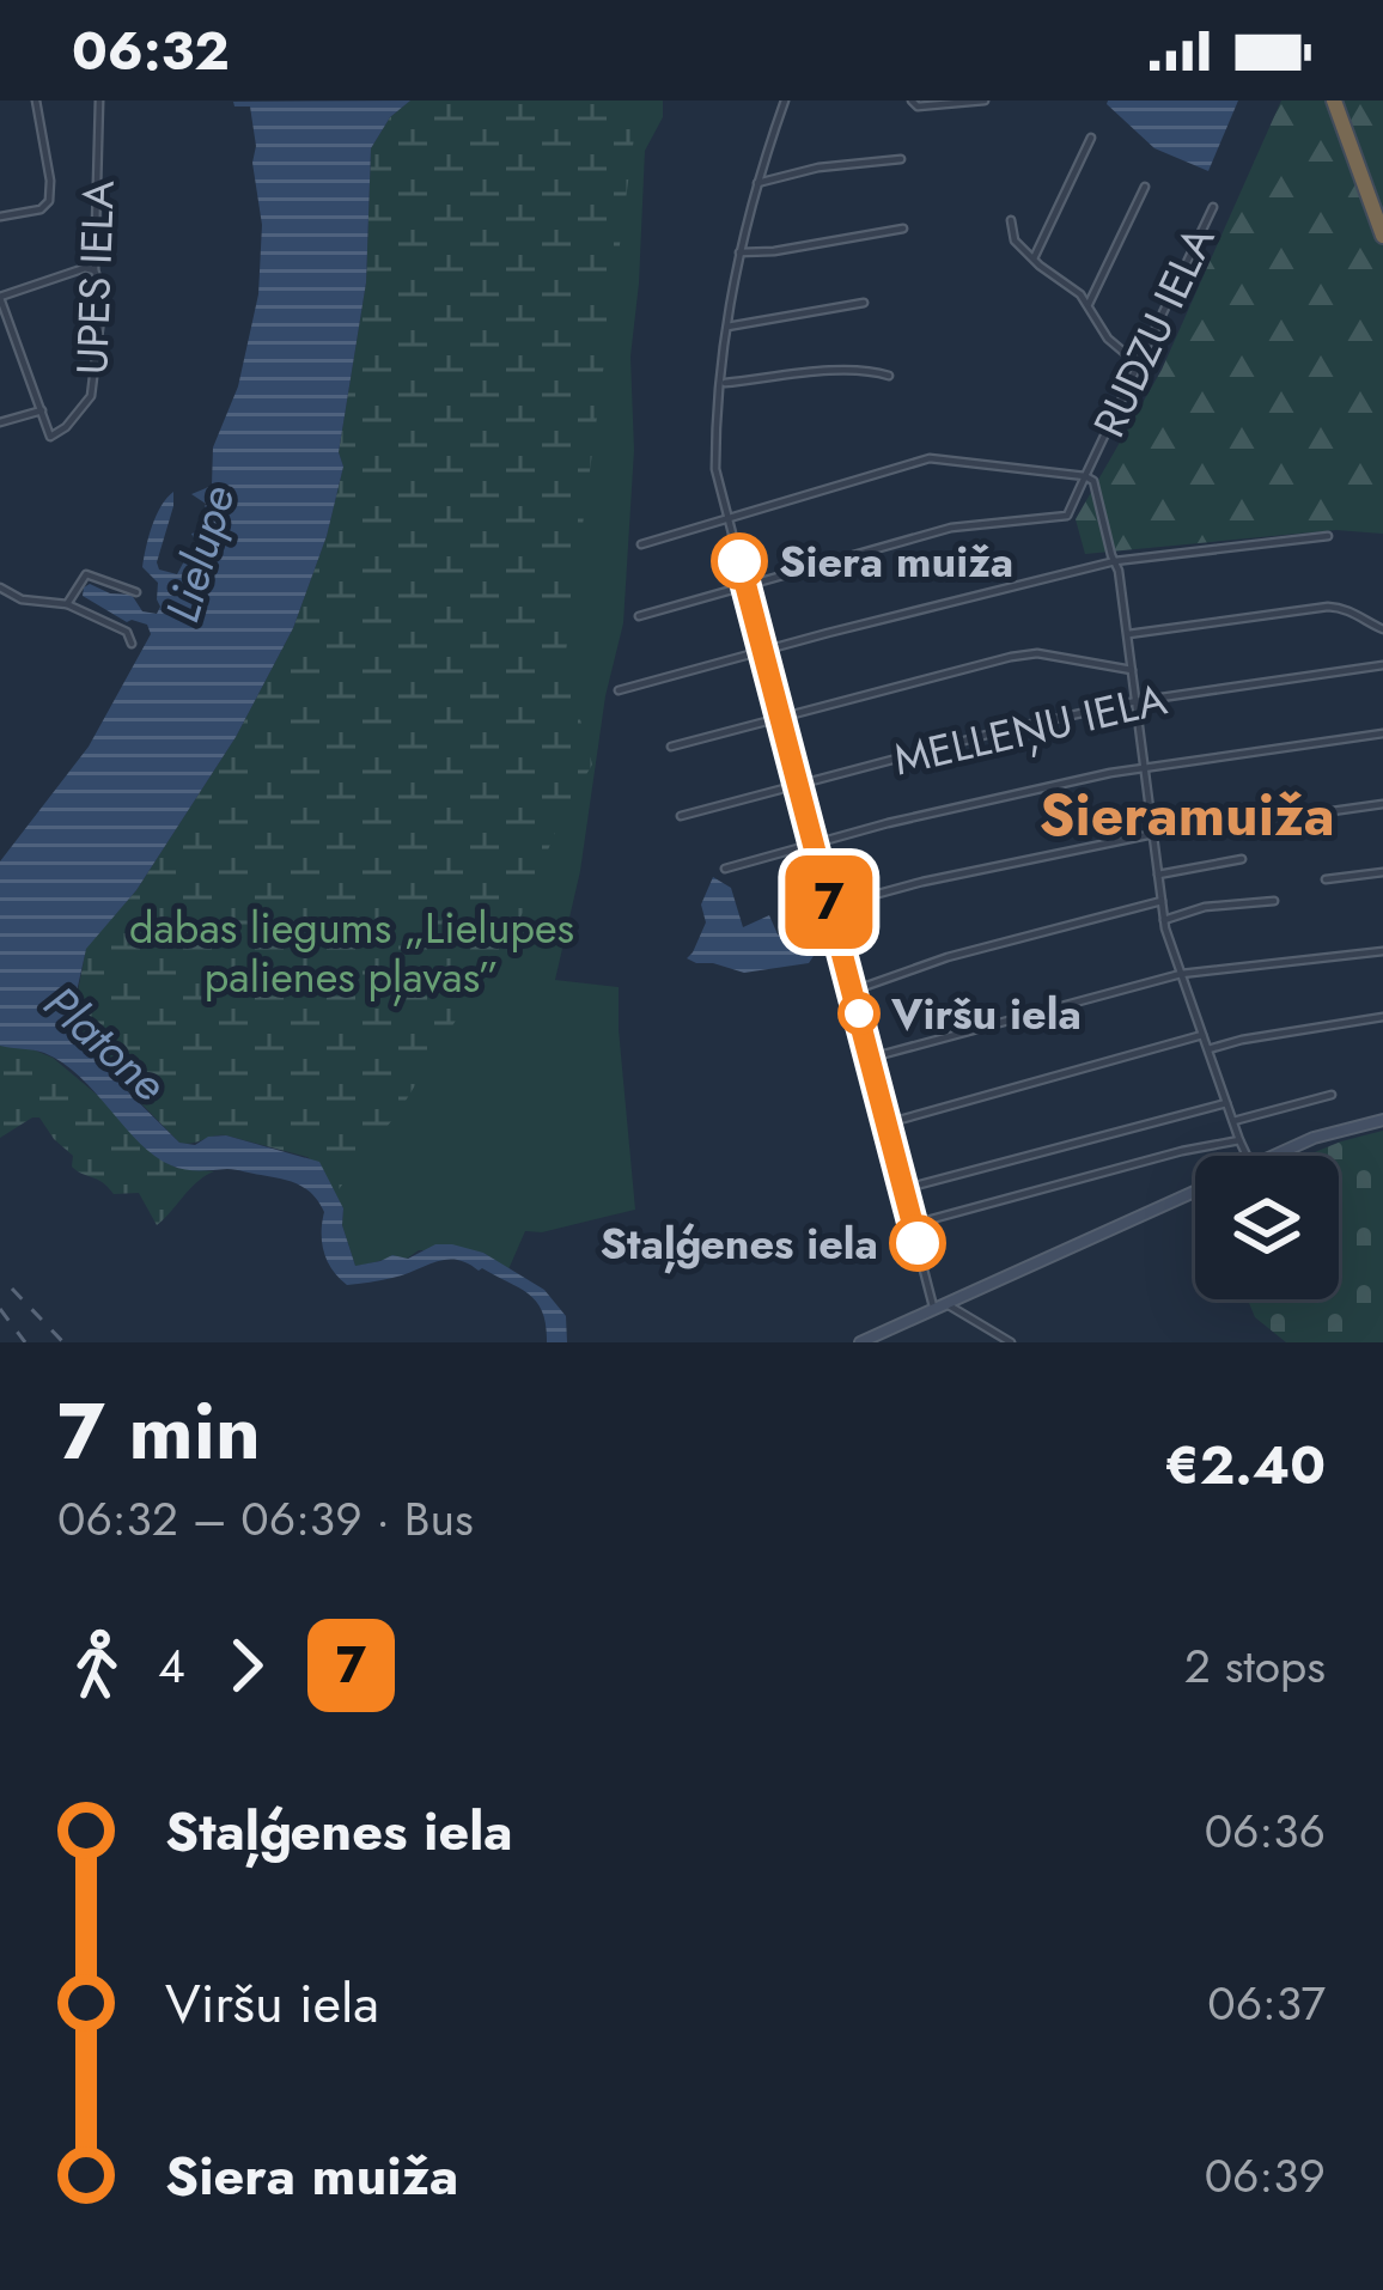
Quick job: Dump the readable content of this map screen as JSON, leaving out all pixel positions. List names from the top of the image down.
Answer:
{
  "streets": {
    "street": ["UPES IELA", "RUDZU IELA", "MELLEŅU IELA"]
  },
  "crossings": [
    ["RUDZU IELA", "MELLEŅU IELA"]
  ],
  "districts": ["Sieramuiža"],
  "water": ["Lielupe", "Platone"],
  "parks": ["dabas liegums „Lielupes palienes pļavas”"],
  "places": ["Siera muiža", "Viršu iela", "Staļģenes iela"],
  "lines": ["bus line 7"],
  "page": {
    "status": "06:32",
    "on_map": "7",
    "heading": ["7 min", "06:32 – 06:39 · Bus", "€2.40"],
    "legs": ["4", "7", "2 stops"],
    "list": [
      {
        "name": "Staļģenes iela",
        "value": "06:36"
      },
      {
        "name": "Viršu iela",
        "value": "06:37"
      },
      {
        "name": "Siera muiža",
        "value": "06:39"
      }
    ]
  }
}
